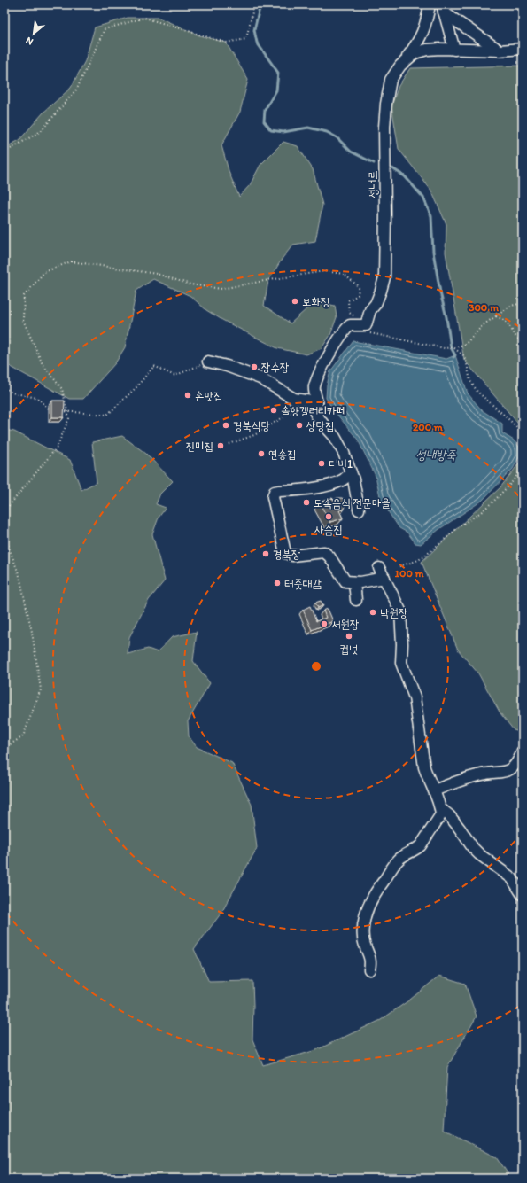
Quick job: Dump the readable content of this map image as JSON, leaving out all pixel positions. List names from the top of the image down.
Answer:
{
  "streets": {
    "street": ["성내로"]
  },
  "water": ["성내방죽"],
  "places": [
    "보화정",
    "장수장",
    "손맛집",
    "솔향갤러리카페",
    "경북식당",
    "상당집",
    "진미집",
    "연송집",
    "더비1",
    "토속음식 전문마을",
    "사슴집",
    "경북장",
    "터줏대감",
    "낙원장",
    "서원장",
    "컵넛"
  ],
  "north": "bottom left",
  "rings": ["300 m", "200 m", "100 m"]
}
